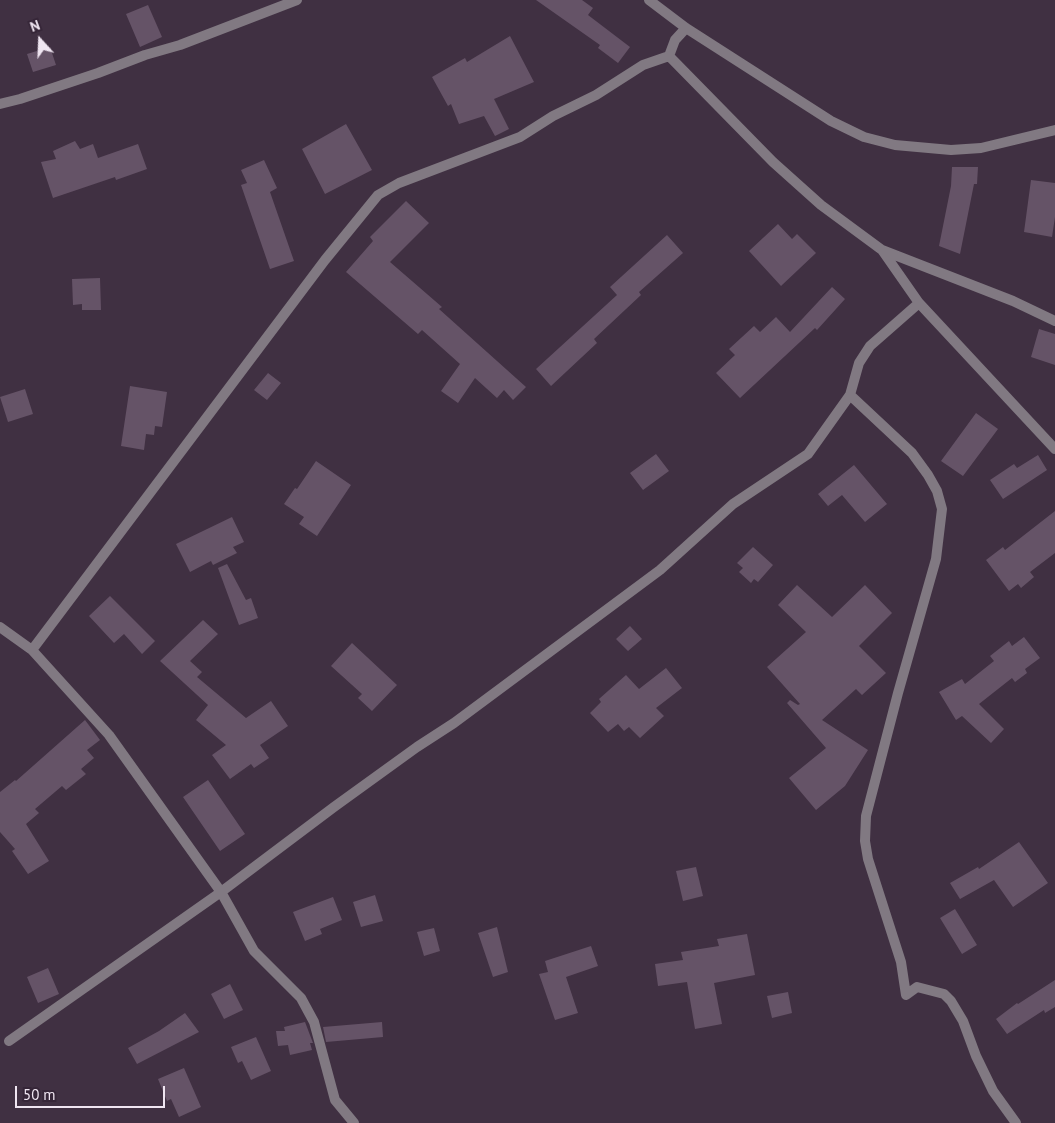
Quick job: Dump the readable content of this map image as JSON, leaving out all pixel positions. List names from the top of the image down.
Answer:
{
  "scale_bar": "50 m",
  "north": "top"
}
